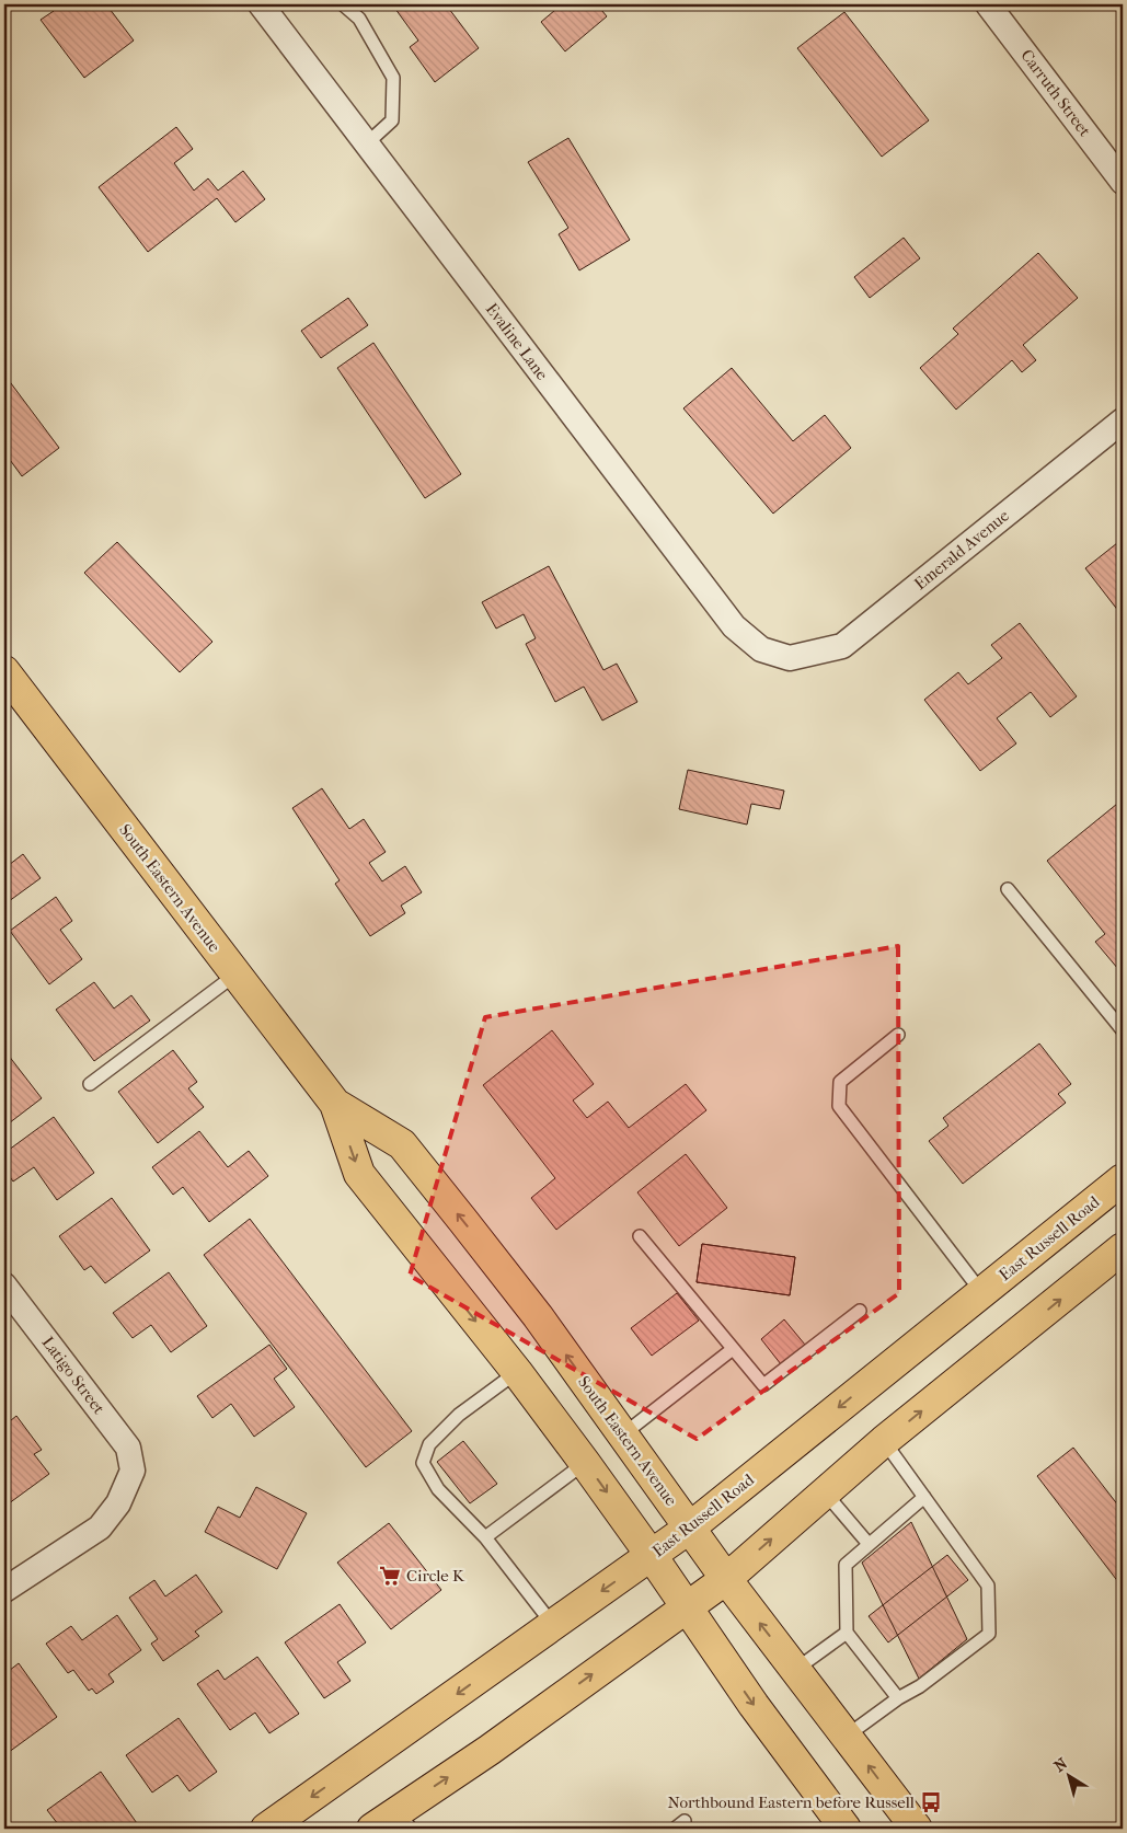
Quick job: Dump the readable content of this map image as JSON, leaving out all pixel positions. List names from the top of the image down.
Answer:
{
  "streets": {
    "main road": ["South Eastern Avenue", "East Russell Road"],
    "street": [
      "Carruth Street",
      "Evaline Lane",
      "Emerald Avenue",
      "Latigo Street"
    ]
  },
  "crossings": [
    ["Evaline Lane", "Emerald Avenue"],
    ["South Eastern Avenue", "East Russell Road"]
  ],
  "places": {
    "supermarket": ["Circle K"],
    "bus stop": ["Northbound Eastern before Russell"]
  },
  "north": "top left"
}
